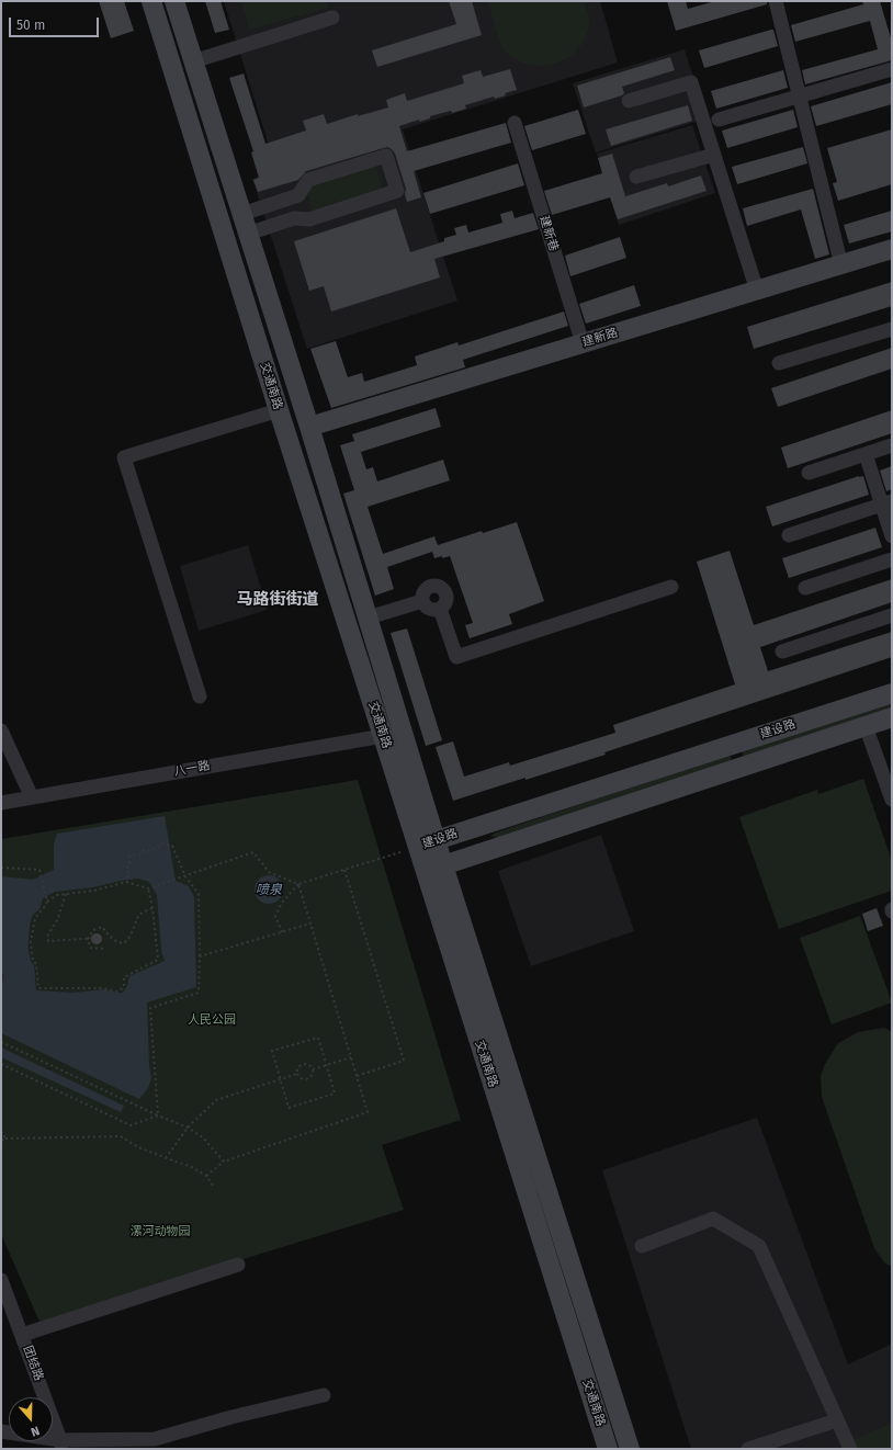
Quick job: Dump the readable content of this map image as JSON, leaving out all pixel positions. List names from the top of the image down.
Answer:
{
  "streets": {
    "main road": ["建新路", "交通南路", "建设路"],
    "street": ["建新巷", "八一路", "团结路"]
  },
  "crossings": [
    ["建新巷", "建新路"],
    ["建新路", "交通南路"],
    ["交通南路", "建设路"],
    ["交通南路", "八一路"]
  ],
  "districts": ["马路街街道"],
  "water": ["喷泉"],
  "parks": ["人民公园", "漯河动物园"],
  "scale_bar": "50 m",
  "north": "bottom"
}
